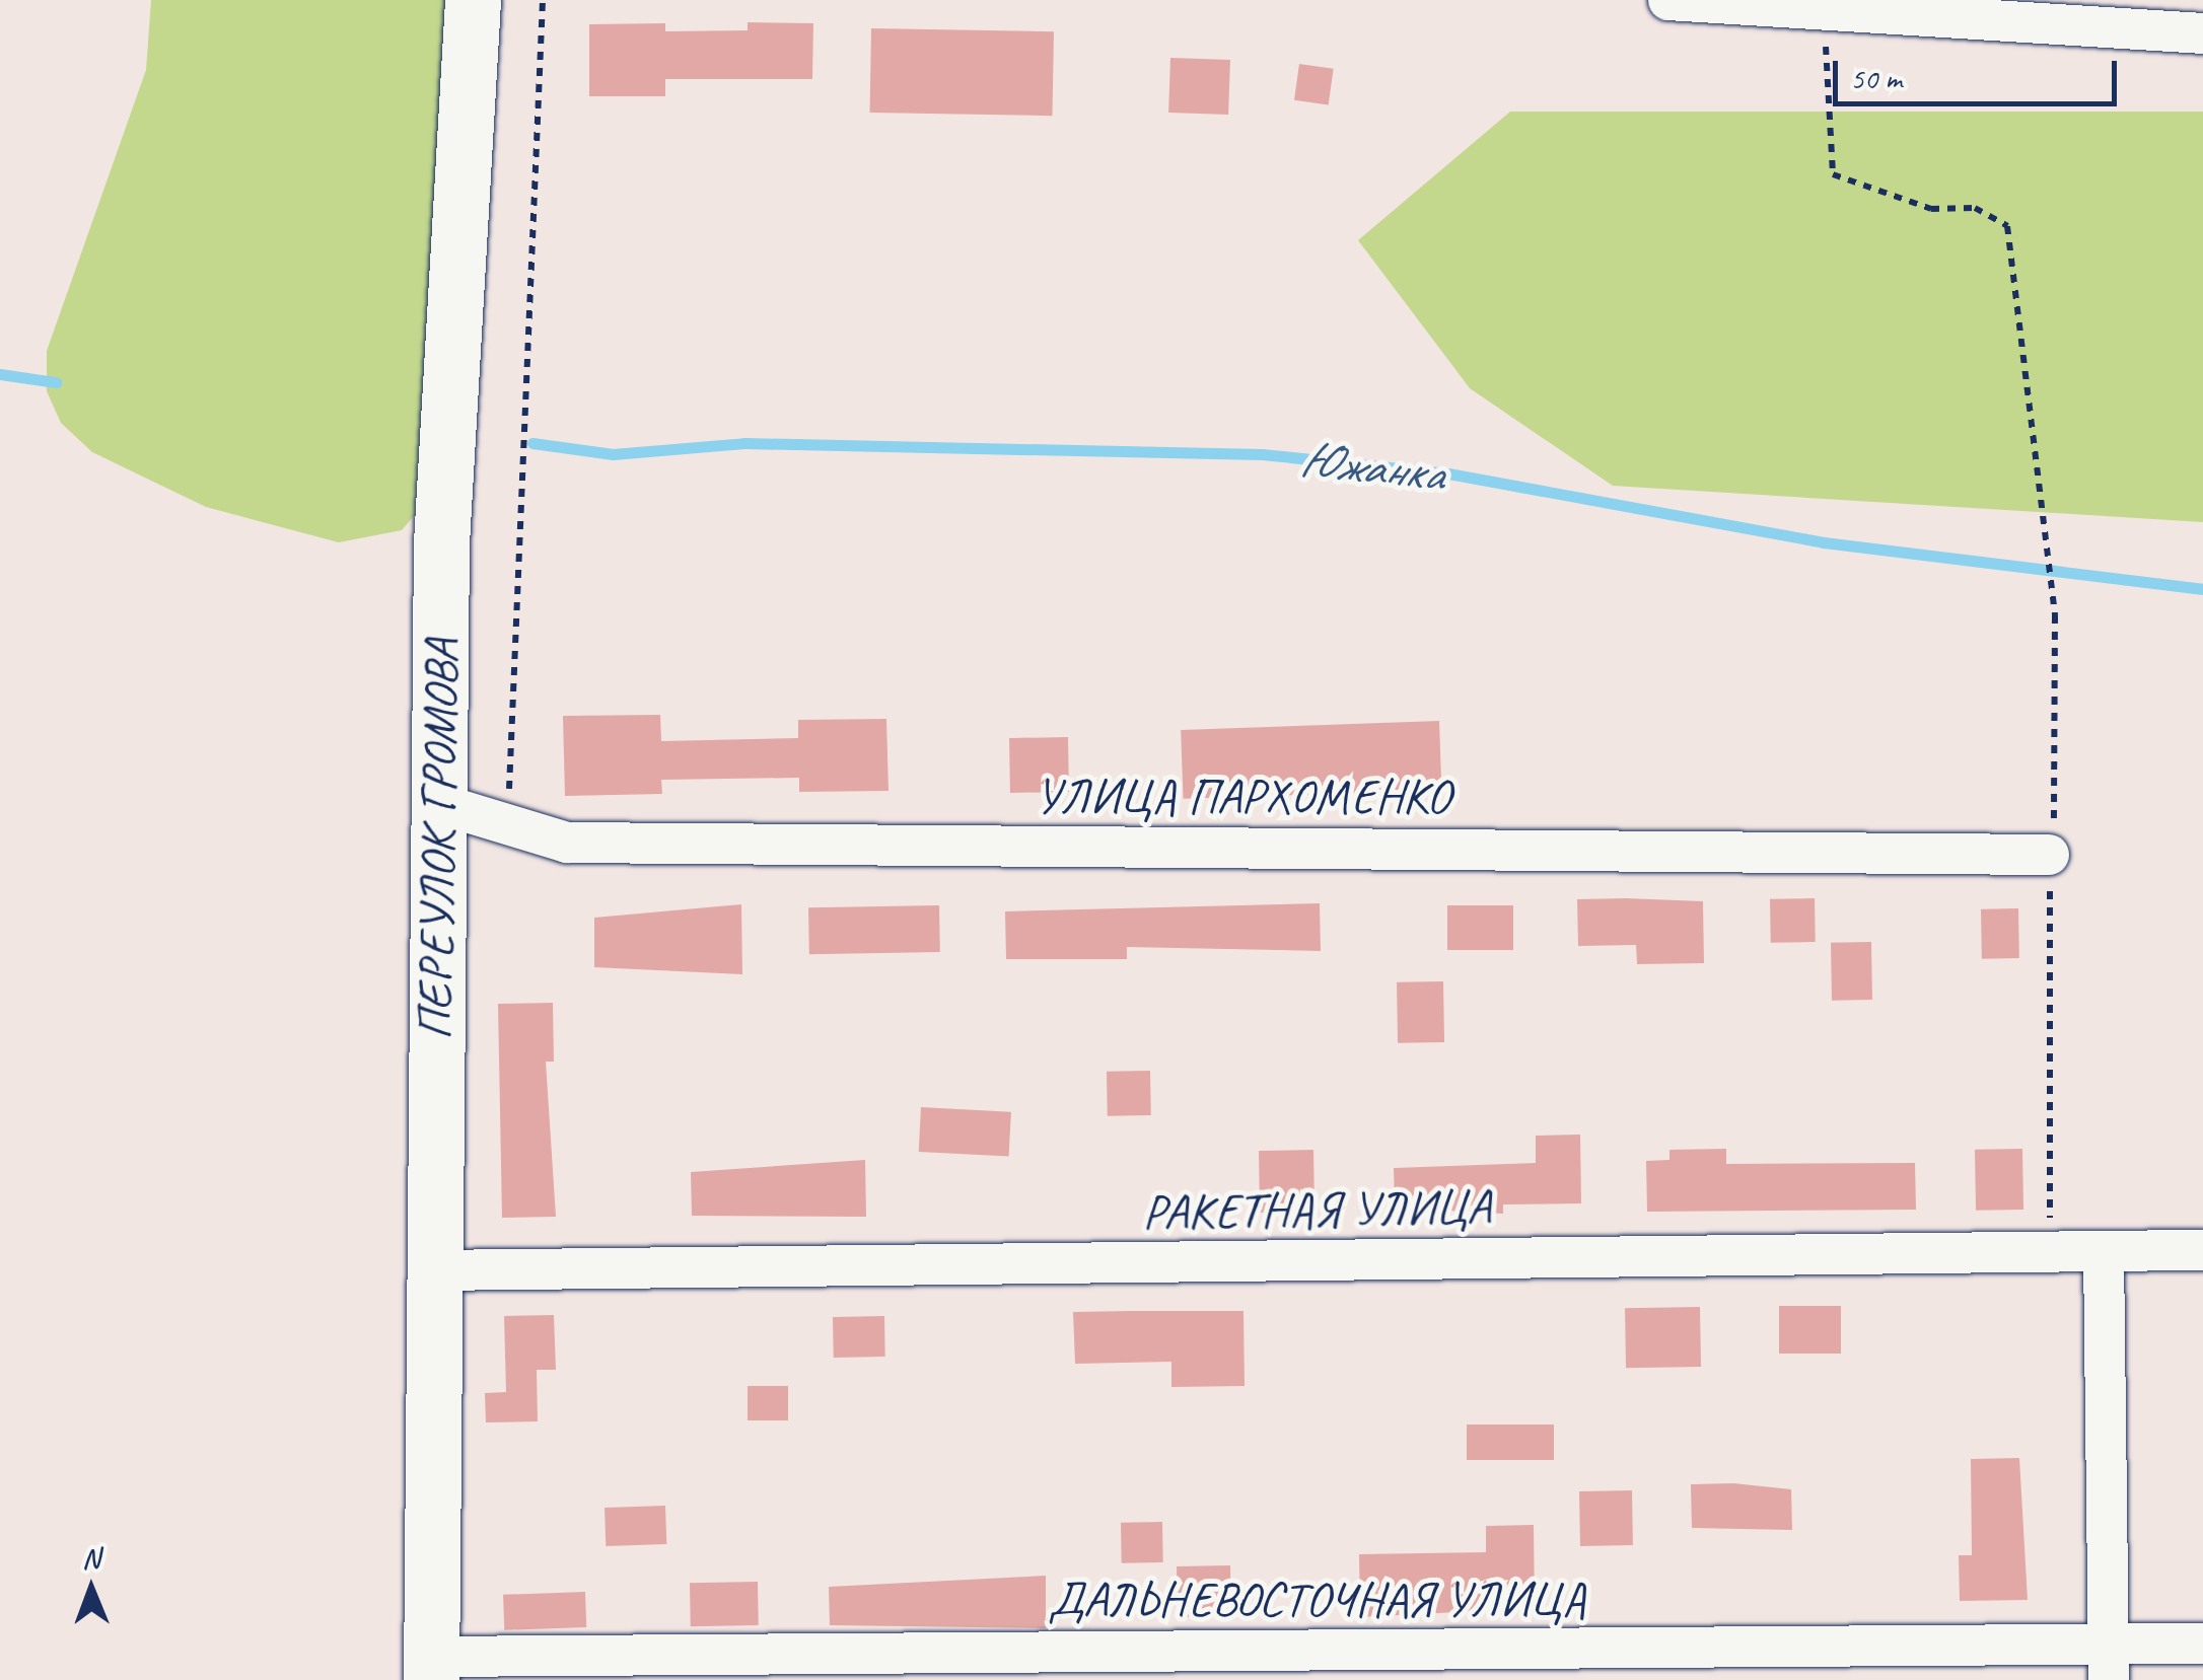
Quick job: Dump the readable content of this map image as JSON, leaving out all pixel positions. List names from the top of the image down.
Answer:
{
  "streets": {
    "street": [
      "УЛИЦА ПАРХОМЕНКО",
      "ПЕРЕУЛОК ГРОМОВА",
      "РАКЕТНАЯ УЛИЦА",
      "ДАЛЬНЕВОСТОЧНАЯ УЛИЦА"
    ]
  },
  "crossings": [
    ["УЛИЦА ПАРХОМЕНКО", "ПЕРЕУЛОК ГРОМОВА"],
    ["ПЕРЕУЛОК ГРОМОВА", "РАКЕТНАЯ УЛИЦА"],
    ["ПЕРЕУЛОК ГРОМОВА", "ДАЛЬНЕВОСТОЧНАЯ УЛИЦА"]
  ],
  "water": ["Южанка"],
  "scale_bar": "50 m",
  "north": "top"
}
